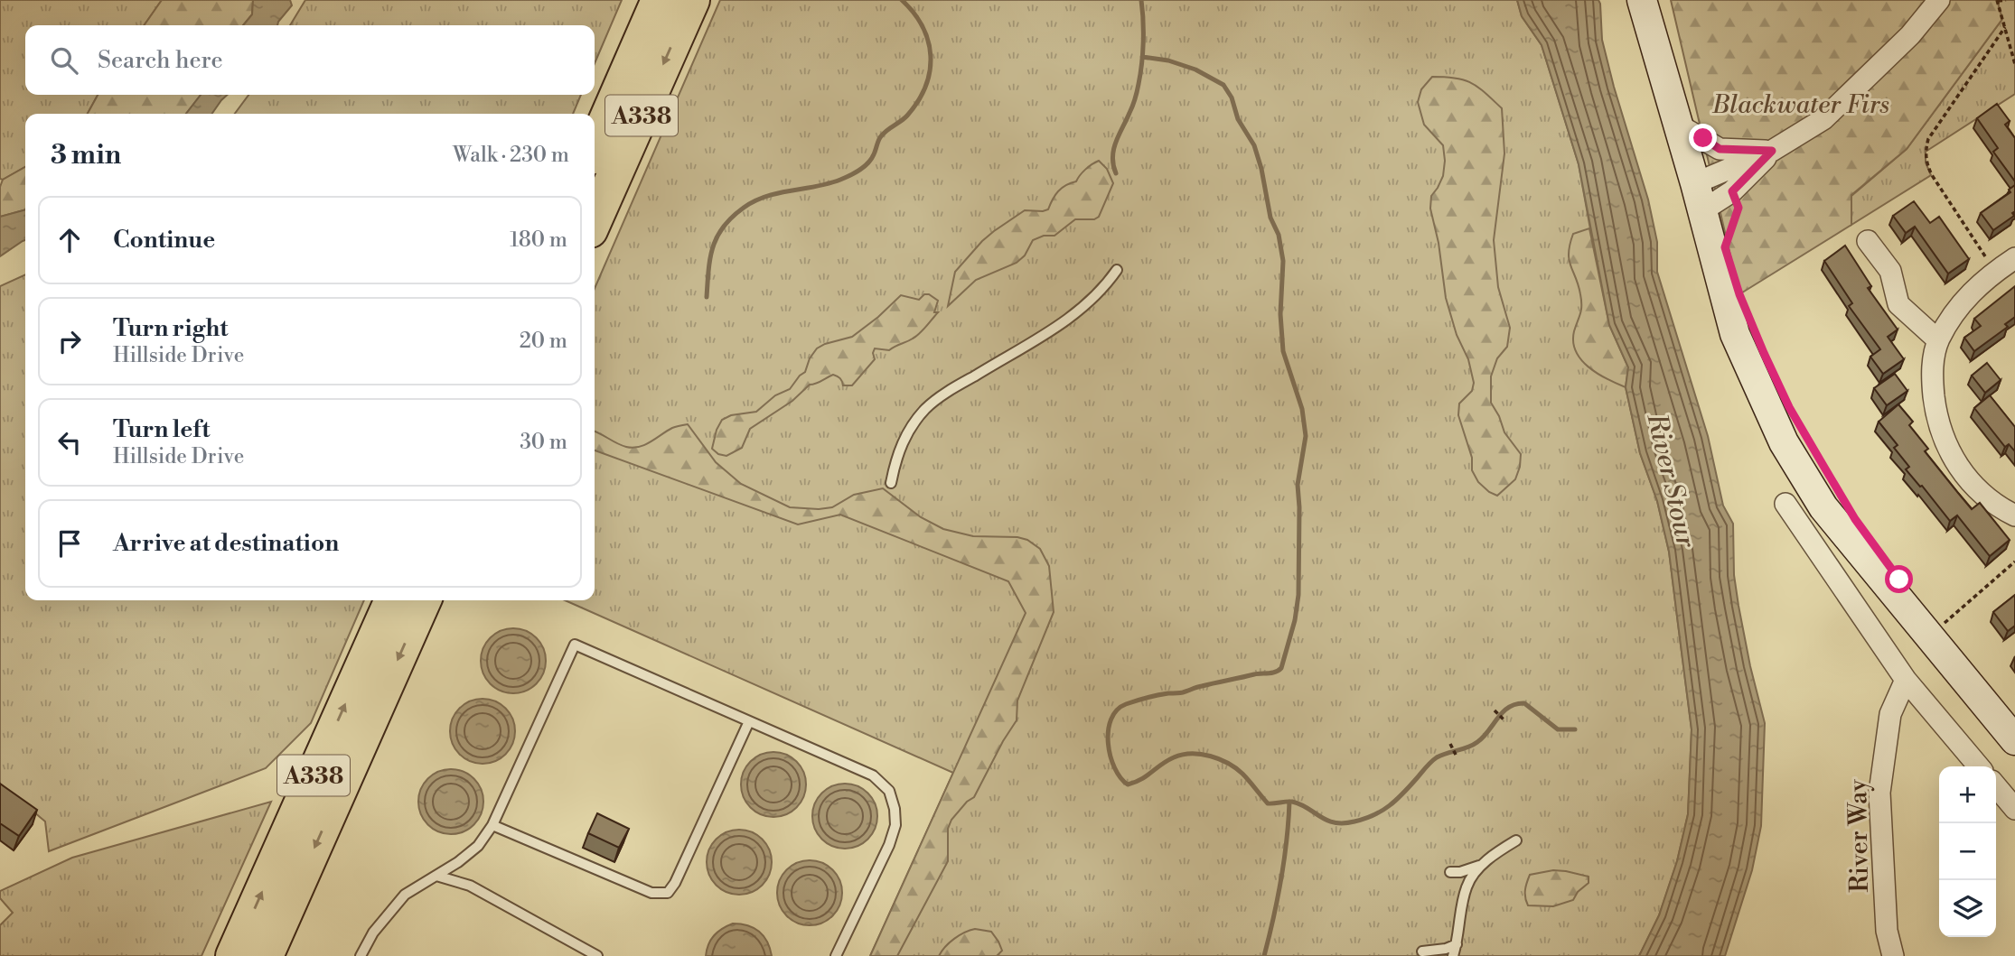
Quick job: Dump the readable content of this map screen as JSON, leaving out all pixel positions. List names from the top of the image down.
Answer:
{
  "streets": {
    "highway": ["A338"],
    "street": ["River Way"]
  },
  "water": ["River Stour"],
  "parks": ["Blackwater Firs"],
  "page": {
    "search": "Search here",
    "heading": ["3 min", "Walk · 230 m"],
    "list": [
      ["Continue", "180 m"],
      ["Turn right", "Hillside Drive", "20 m"],
      ["Turn left", "Hillside Drive", "30 m"],
      "Arrive at destination"
    ],
    "map_buttons": ["+", "−"]
  }
}
